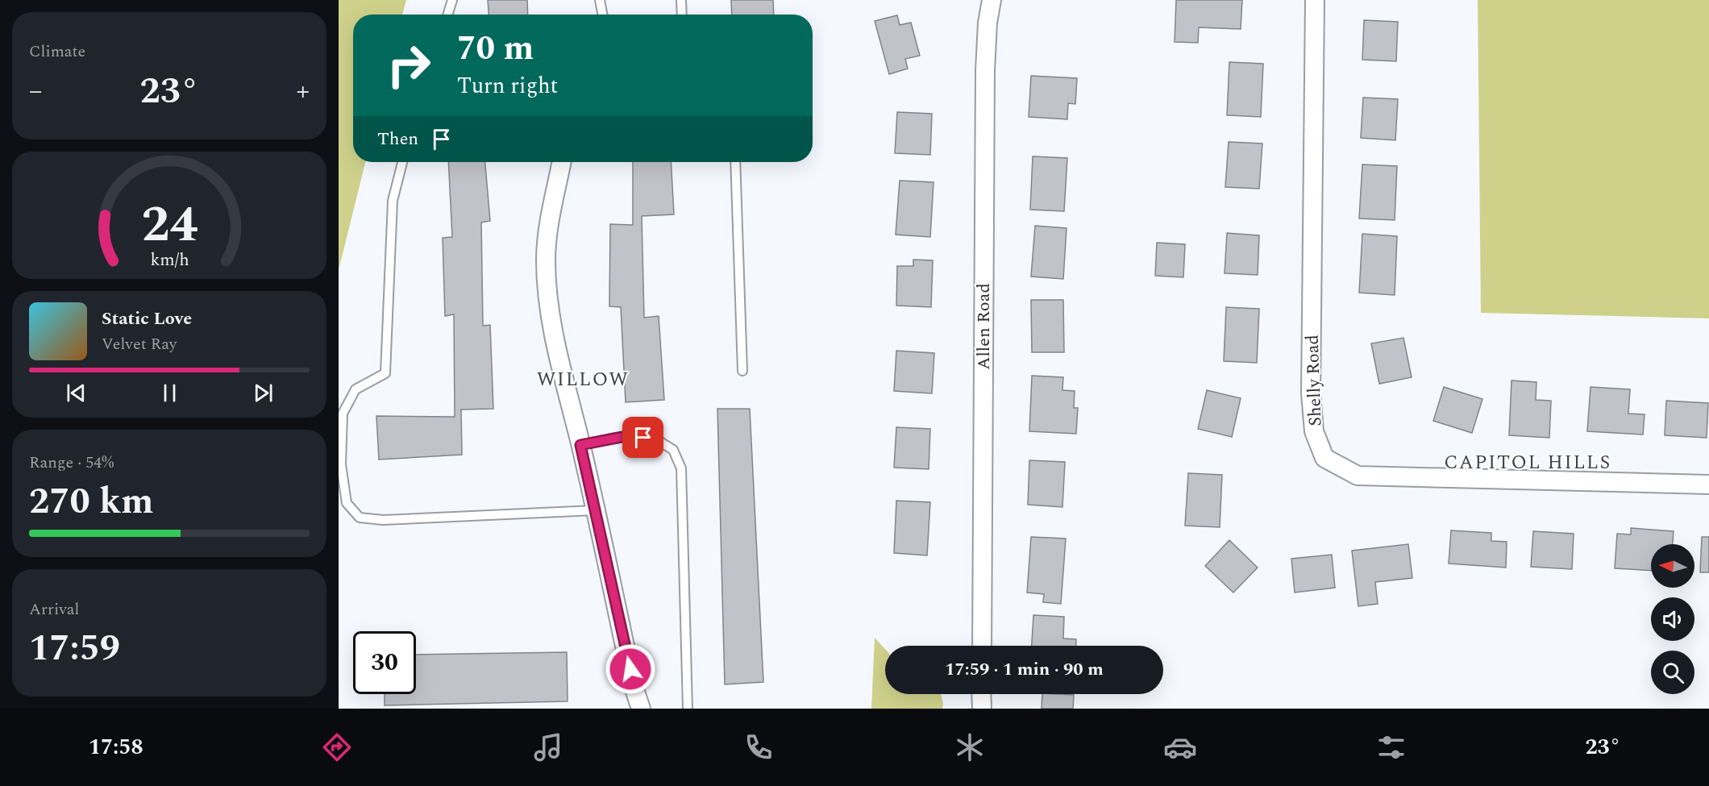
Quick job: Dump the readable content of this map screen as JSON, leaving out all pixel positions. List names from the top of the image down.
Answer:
{
  "streets": {
    "street": ["Allen Road", "Shelly Road"]
  },
  "districts": ["WILLOW", "CAPITOL HILLS"],
  "north": "left",
  "page": {
    "tile": [
      "Climate",
      ["Range · 54%", "270 km"],
      ["Arrival", "17:59"]
    ],
    "turn": ["70 m", "Turn right"],
    "heat": ["−", "23°", "+"],
    "then": "Then",
    "song": ["Static Love", "Velvet Ray"],
    "limit": "30",
    "trip": "17:59 · 1 min · 90 m",
    "tabs": ["17:58", "23°"],
    "gauge": ["24", "km/h"]
  }
}
